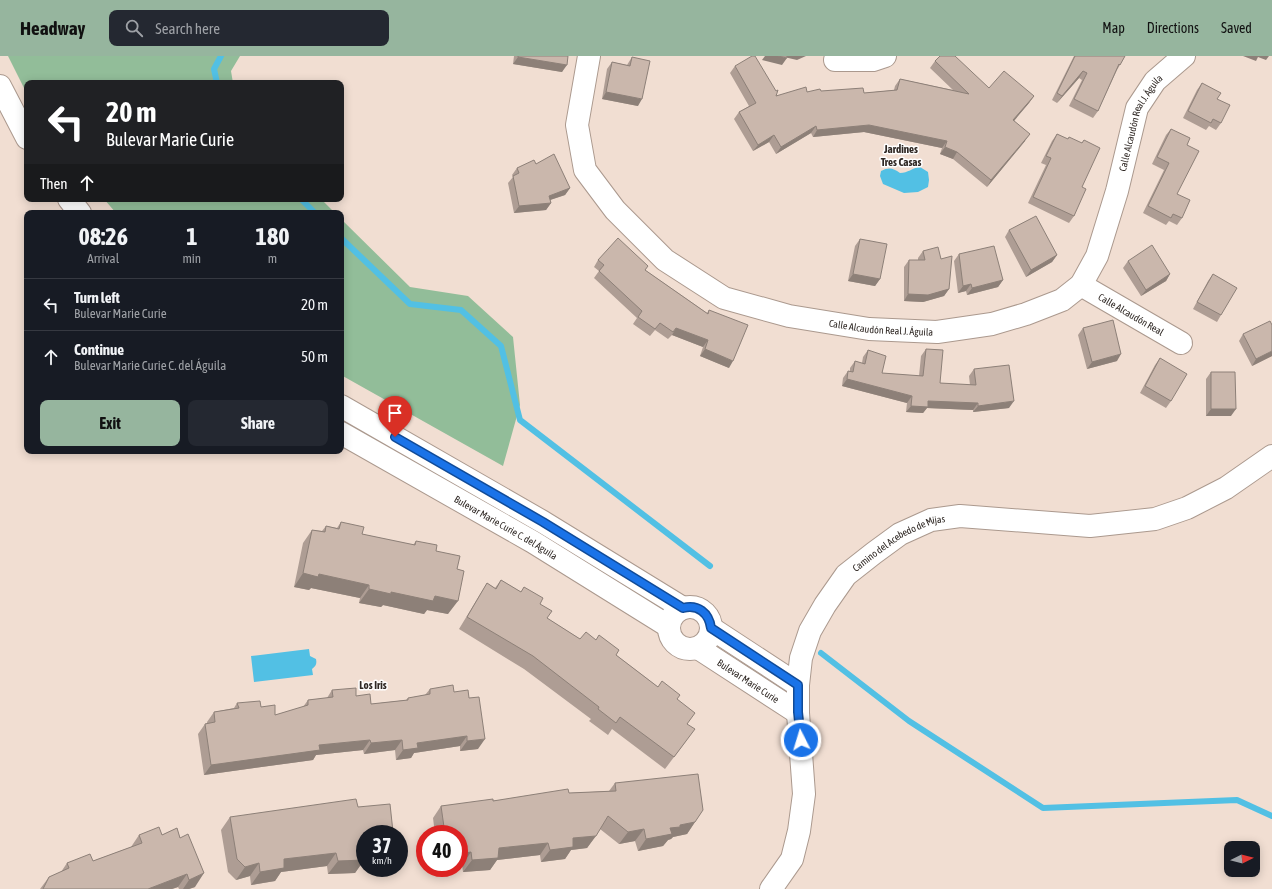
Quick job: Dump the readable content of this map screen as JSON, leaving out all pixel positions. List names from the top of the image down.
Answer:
{
  "streets": {
    "street": [
      "Calle Alcaudón Real J. Águila",
      "Calle Alcaudón Real",
      "Bulevar Marie Curie C. del Águila",
      "Camino del Acebedo de Mijas",
      "Bulevar Marie Curie"
    ]
  },
  "crossings": [
    ["Calle Alcaudón Real J. Águila", "Calle Alcaudón Real"],
    ["Bulevar Marie Curie C. del Águila", "Bulevar Marie Curie"],
    ["Camino del Acebedo de Mijas", "Bulevar Marie Curie"]
  ],
  "districts": ["Jardines Tres Casas", "Los Iris"],
  "north": "right",
  "page": {
    "header": "Headway",
    "search": "Search here",
    "nav": ["Map", "Directions", "Saved"],
    "turn": ["20 m", "Bulevar Marie Curie"],
    "then": "Then",
    "eta": [
      "08:26",
      "Arrival",
      "1",
      "min",
      "180",
      "m"
    ],
    "list": [
      {
        "name": "Turn left",
        "note": "Bulevar Marie Curie",
        "value": "20 m"
      },
      {
        "name": "Continue",
        "note": "Bulevar Marie Curie C. del Águila",
        "value": "50 m"
      }
    ],
    "buttons": ["Exit", "Share"],
    "speed": "37 km/h",
    "limit": "40"
  }
}
